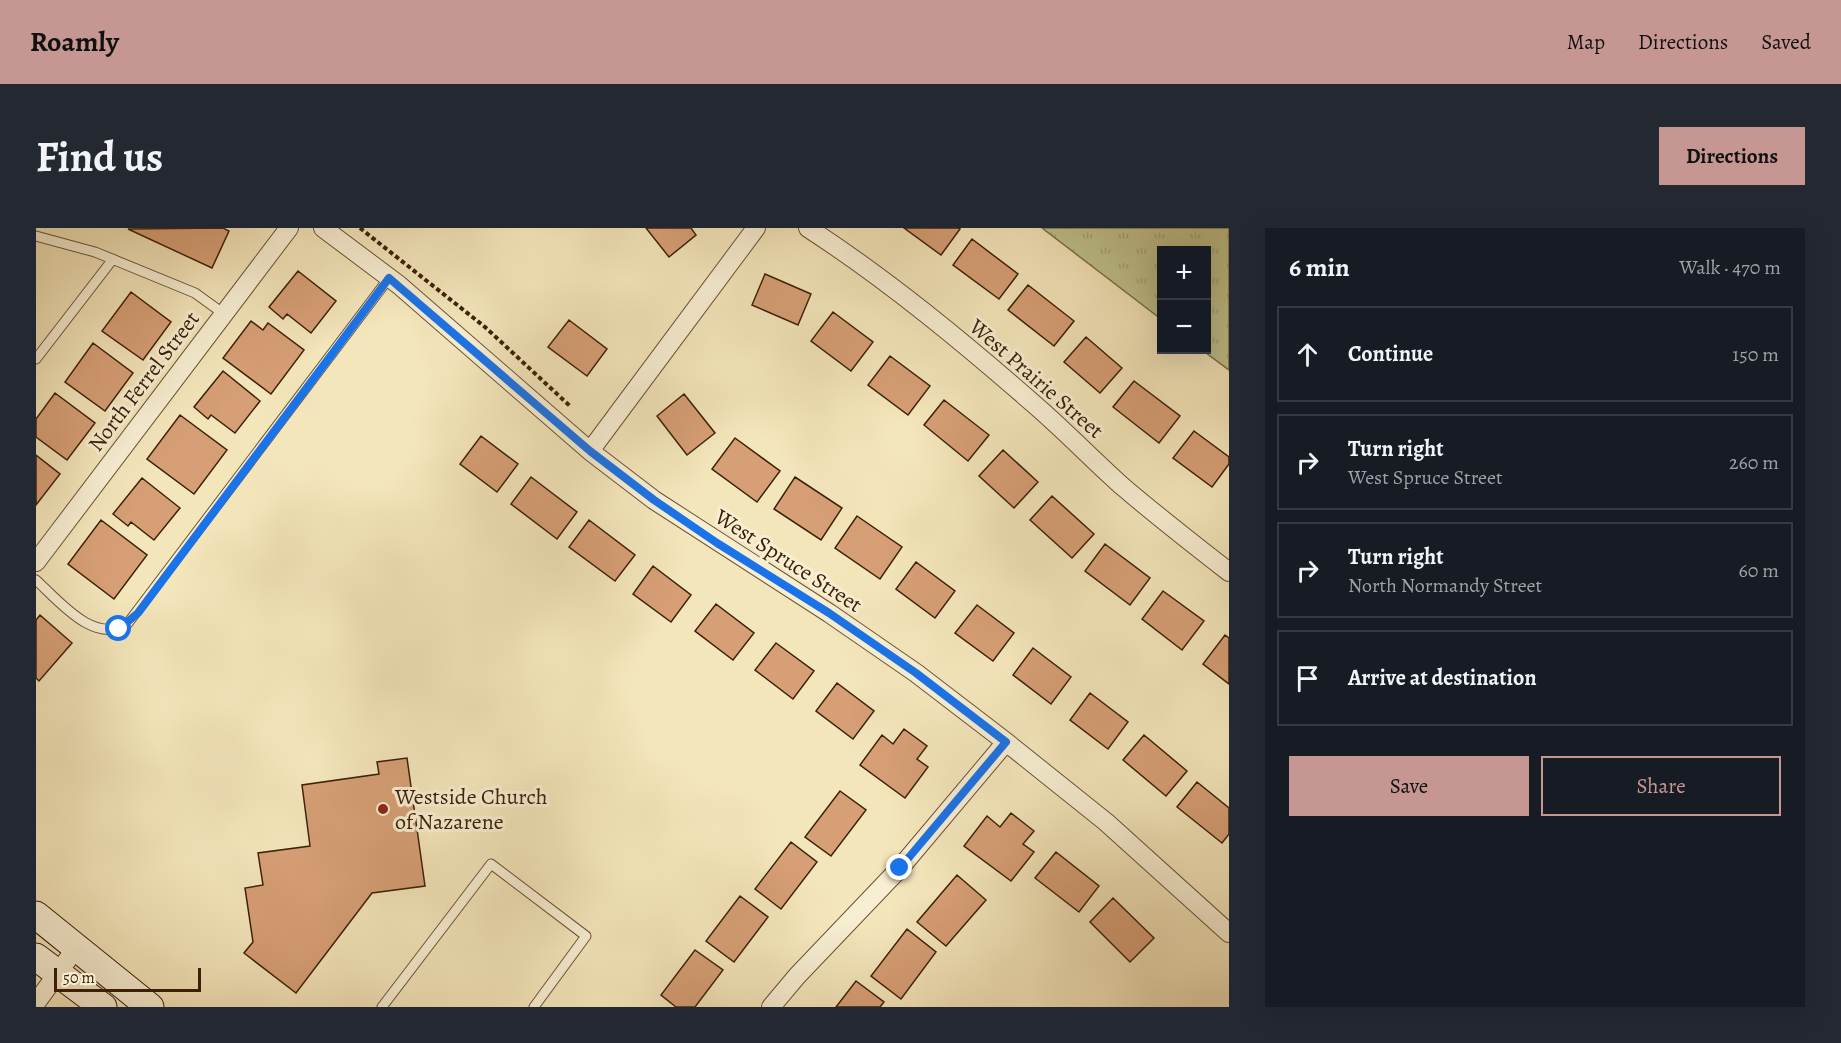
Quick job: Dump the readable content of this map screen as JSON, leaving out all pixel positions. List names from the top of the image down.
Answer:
{
  "streets": {
    "street": ["West Prairie Street", "North Ferrel Street", "West Spruce Street"]
  },
  "places": ["Westside Church of Nazarene"],
  "scale_bar": "50 m",
  "page": {
    "header": "Roamly",
    "nav": ["Map", "Directions", "Saved"],
    "buttons": [
      "Directions",
      ["Save", "Share"]
    ],
    "title": "Find us",
    "heading": ["6 min", "Walk · 470 m"],
    "map_buttons": ["+", "−"],
    "list": [
      ["Continue", "150 m"],
      ["Turn right", "West Spruce Street", "260 m"],
      ["Turn right", "North Normandy Street", "60 m"],
      "Arrive at destination"
    ],
    "scale": "50 m"
  }
}
